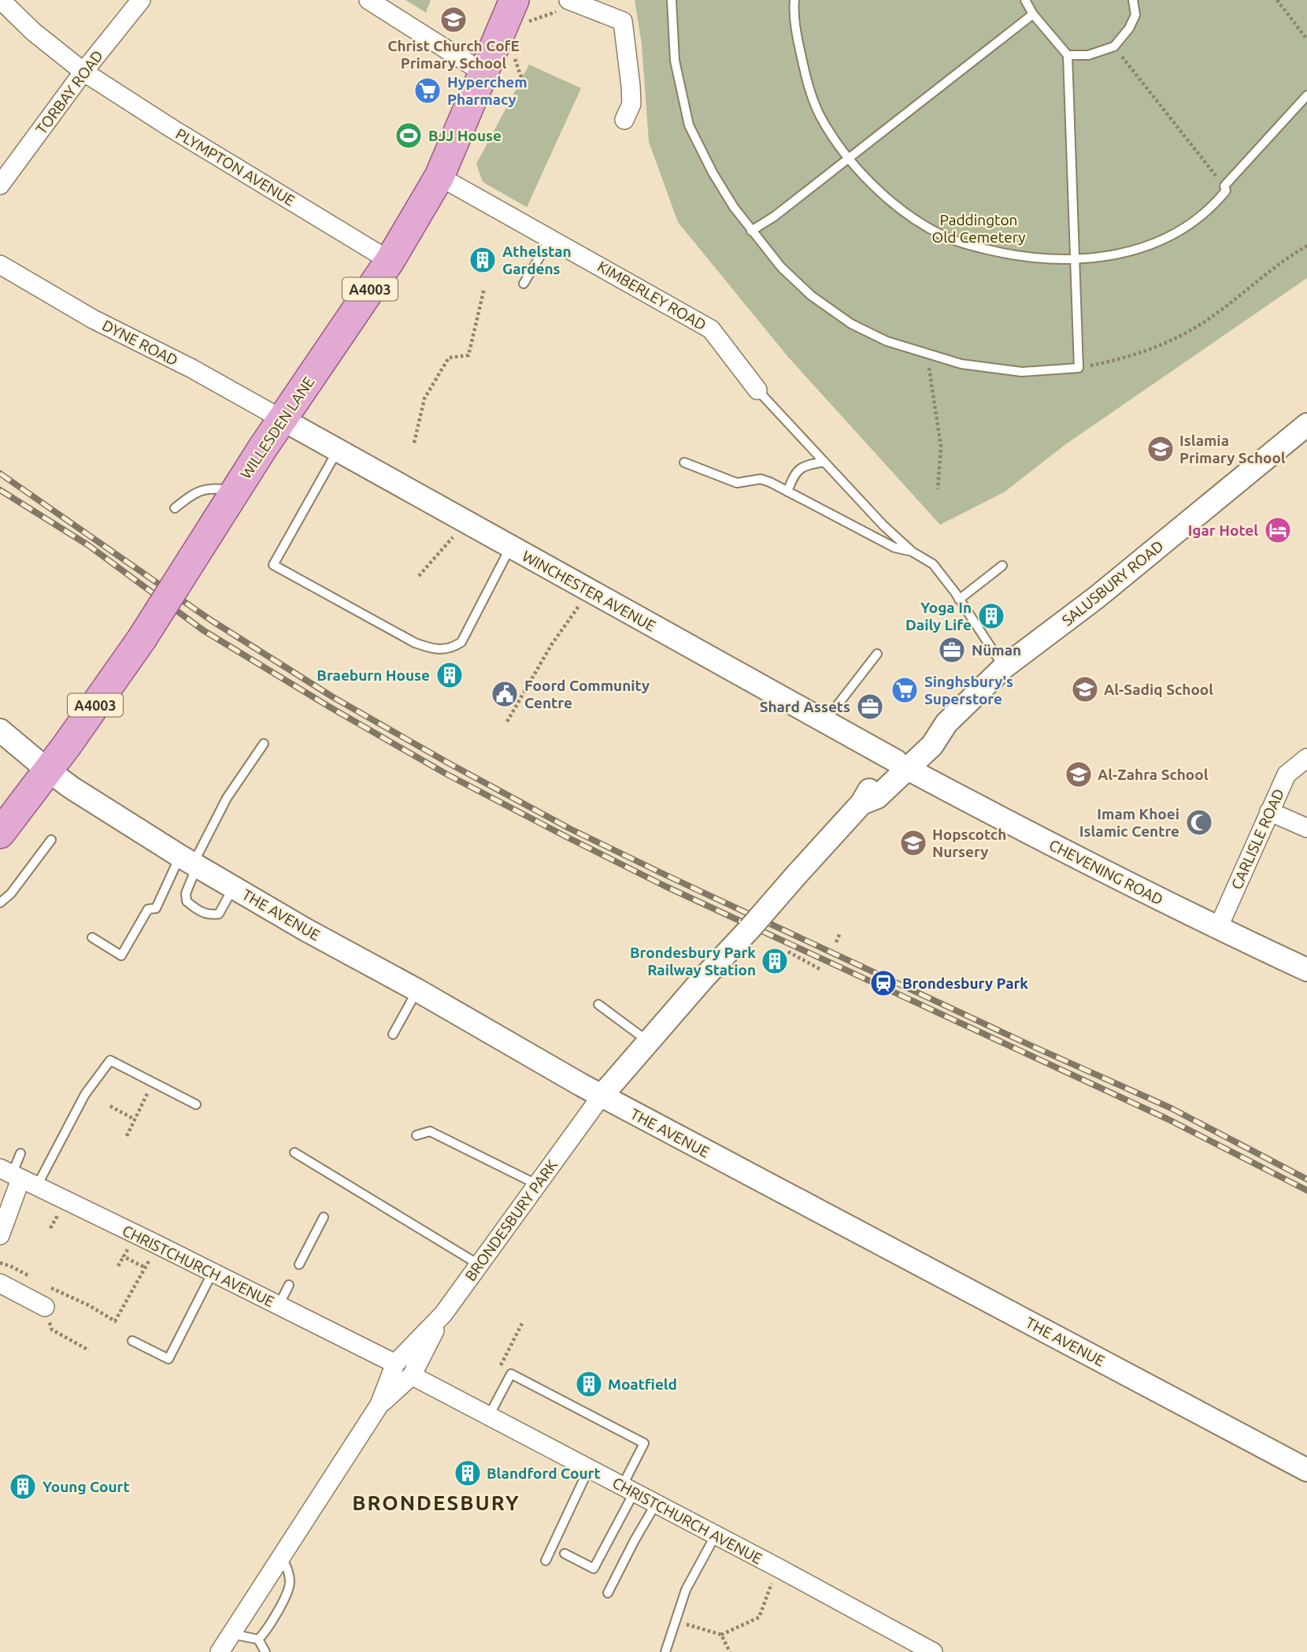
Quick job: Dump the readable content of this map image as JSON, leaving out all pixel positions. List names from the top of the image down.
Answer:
{
  "streets": {
    "main road": ["A4003", "WILLESDEN LANE"],
    "street": [
      "TORBAY ROAD",
      "PLYMPTON AVENUE",
      "KIMBERLEY ROAD",
      "DYNE ROAD",
      "SALUSBURY ROAD",
      "WINCHESTER AVENUE",
      "CARLISLE ROAD",
      "CHEVENING ROAD",
      "THE AVENUE",
      "BRONDESBURY PARK",
      "CHRISTCHURCH AVENUE"
    ]
  },
  "crossings": [
    ["TORBAY ROAD", "PLYMPTON AVENUE"],
    ["PLYMPTON AVENUE", "WILLESDEN LANE"],
    ["KIMBERLEY ROAD", "WILLESDEN LANE"],
    ["DYNE ROAD", "WILLESDEN LANE"],
    ["DYNE ROAD", "WINCHESTER AVENUE"],
    ["WILLESDEN LANE", "WINCHESTER AVENUE"],
    ["WILLESDEN LANE", "THE AVENUE"],
    ["SALUSBURY ROAD", "WINCHESTER AVENUE"],
    ["SALUSBURY ROAD", "CHEVENING ROAD"],
    ["SALUSBURY ROAD", "BRONDESBURY PARK"],
    ["WINCHESTER AVENUE", "CHEVENING ROAD"],
    ["WINCHESTER AVENUE", "BRONDESBURY PARK"],
    ["CARLISLE ROAD", "CHEVENING ROAD"],
    ["CHEVENING ROAD", "BRONDESBURY PARK"],
    ["THE AVENUE", "BRONDESBURY PARK"],
    ["BRONDESBURY PARK", "CHRISTCHURCH AVENUE"]
  ],
  "districts": ["BRONDESBURY"],
  "parks": ["Paddington Old Cemetery"],
  "places": {
    "school or university": [
      "Christ Church CofE Primary School",
      "Islamia Primary School",
      "Al-Sadiq School",
      "Al-Zahra School",
      "Hopscotch Nursery"
    ],
    "supermarket": ["Hyperchem Pharmacy", "Singhsbury's Superstore"],
    "sports": ["BJJ House"],
    "building": [
      "Athelstan Gardens",
      "Yoga In Daily Life",
      "Braeburn House",
      "Brondesbury Park Railway Station",
      "Moatfield",
      "Blandford Court",
      "Young Court"
    ],
    "hotel": ["Igar Hotel"],
    "office": ["Nüman", "Shard Assets"],
    "public building": ["Foord Community Centre"],
    "mosque": ["Imam Khoei Islamic Centre"],
    "station": ["Brondesbury Park"]
  }
}
